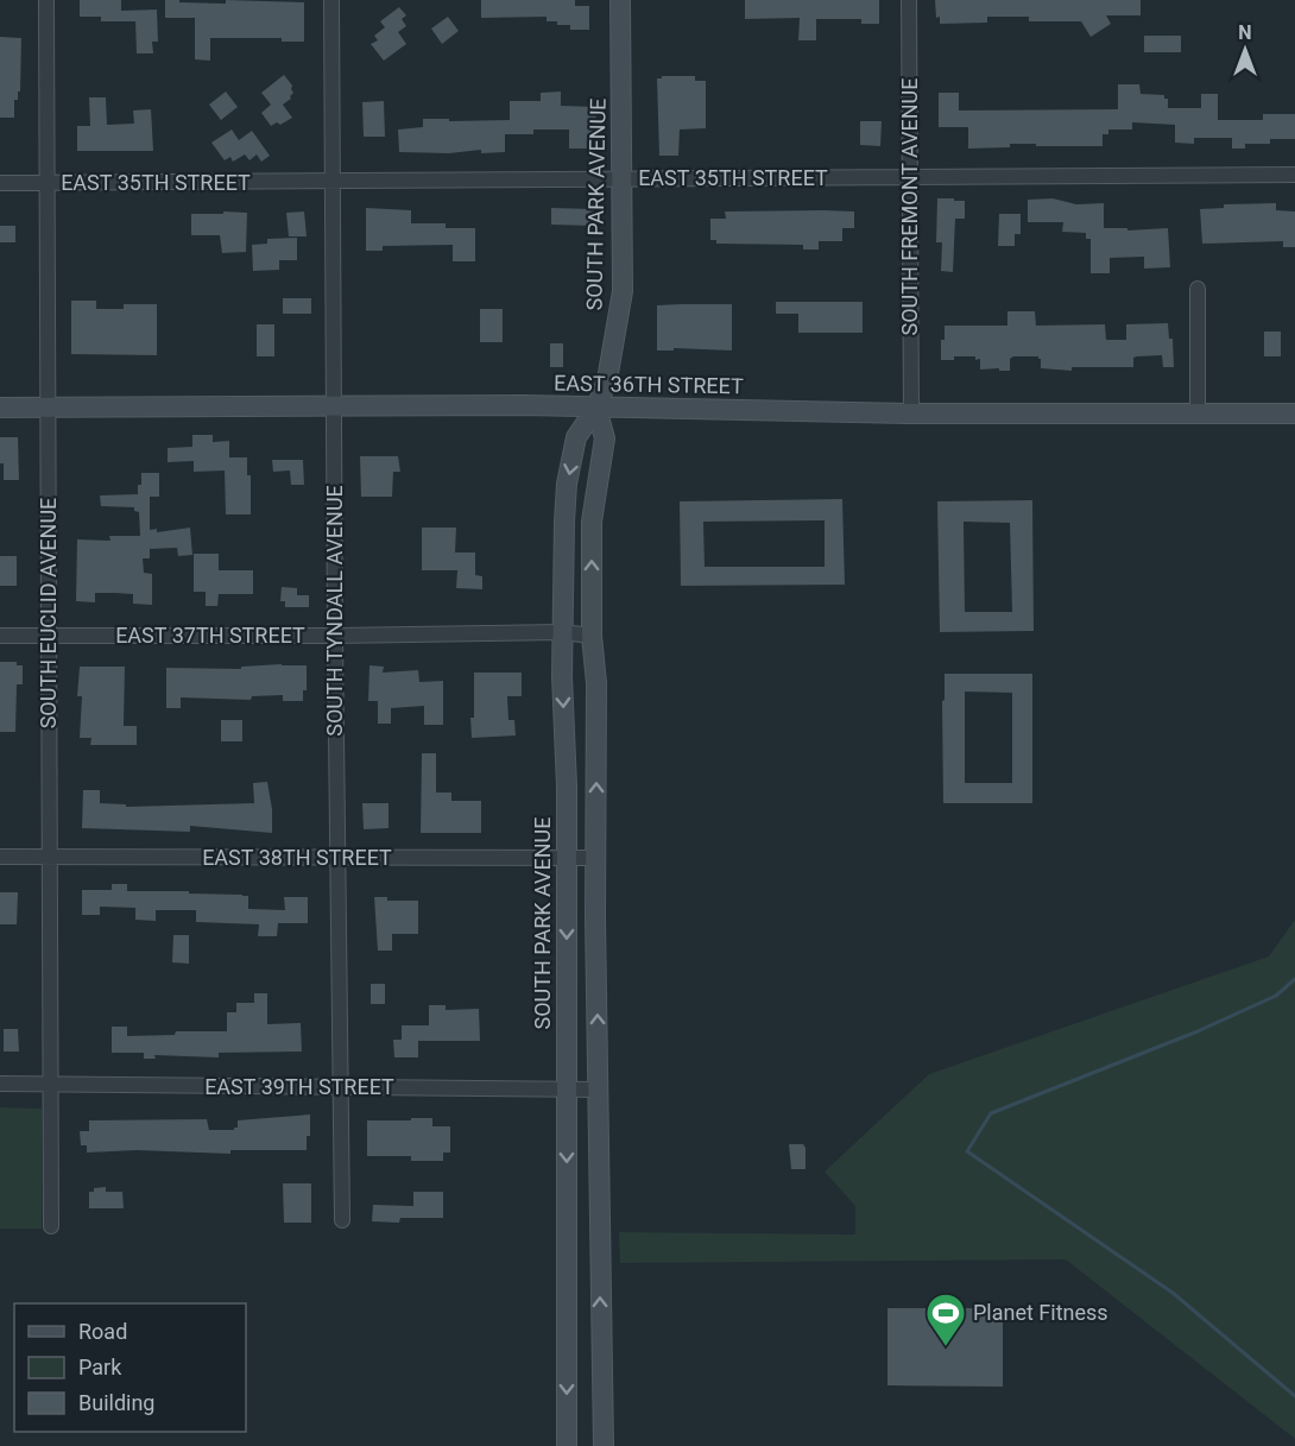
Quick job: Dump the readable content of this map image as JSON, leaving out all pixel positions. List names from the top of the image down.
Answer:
{
  "streets": {
    "main road": ["SOUTH PARK AVENUE", "EAST 36TH STREET"],
    "street": [
      "EAST 35TH STREET",
      "SOUTH FREMONT AVENUE",
      "SOUTH TYNDALL AVENUE",
      "SOUTH EUCLID AVENUE",
      "EAST 37TH STREET",
      "EAST 38TH STREET",
      "EAST 39TH STREET"
    ]
  },
  "crossings": [
    ["EAST 35TH STREET", "SOUTH PARK AVENUE"],
    ["EAST 35TH STREET", "SOUTH FREMONT AVENUE"],
    ["EAST 35TH STREET", "SOUTH TYNDALL AVENUE"],
    ["EAST 35TH STREET", "SOUTH EUCLID AVENUE"],
    ["SOUTH PARK AVENUE", "EAST 36TH STREET"],
    ["SOUTH PARK AVENUE", "EAST 37TH STREET"],
    ["SOUTH PARK AVENUE", "EAST 38TH STREET"],
    ["SOUTH PARK AVENUE", "EAST 39TH STREET"],
    ["SOUTH FREMONT AVENUE", "EAST 36TH STREET"],
    ["EAST 36TH STREET", "SOUTH TYNDALL AVENUE"],
    ["EAST 36TH STREET", "SOUTH EUCLID AVENUE"],
    ["SOUTH TYNDALL AVENUE", "EAST 37TH STREET"],
    ["SOUTH TYNDALL AVENUE", "EAST 38TH STREET"],
    ["SOUTH TYNDALL AVENUE", "EAST 39TH STREET"],
    ["SOUTH EUCLID AVENUE", "EAST 37TH STREET"],
    ["SOUTH EUCLID AVENUE", "EAST 38TH STREET"],
    ["SOUTH EUCLID AVENUE", "EAST 39TH STREET"]
  ],
  "places": {
    "sports": ["Planet Fitness"]
  },
  "legend": ["Road", "Park", "Building"],
  "north": "top"
}
